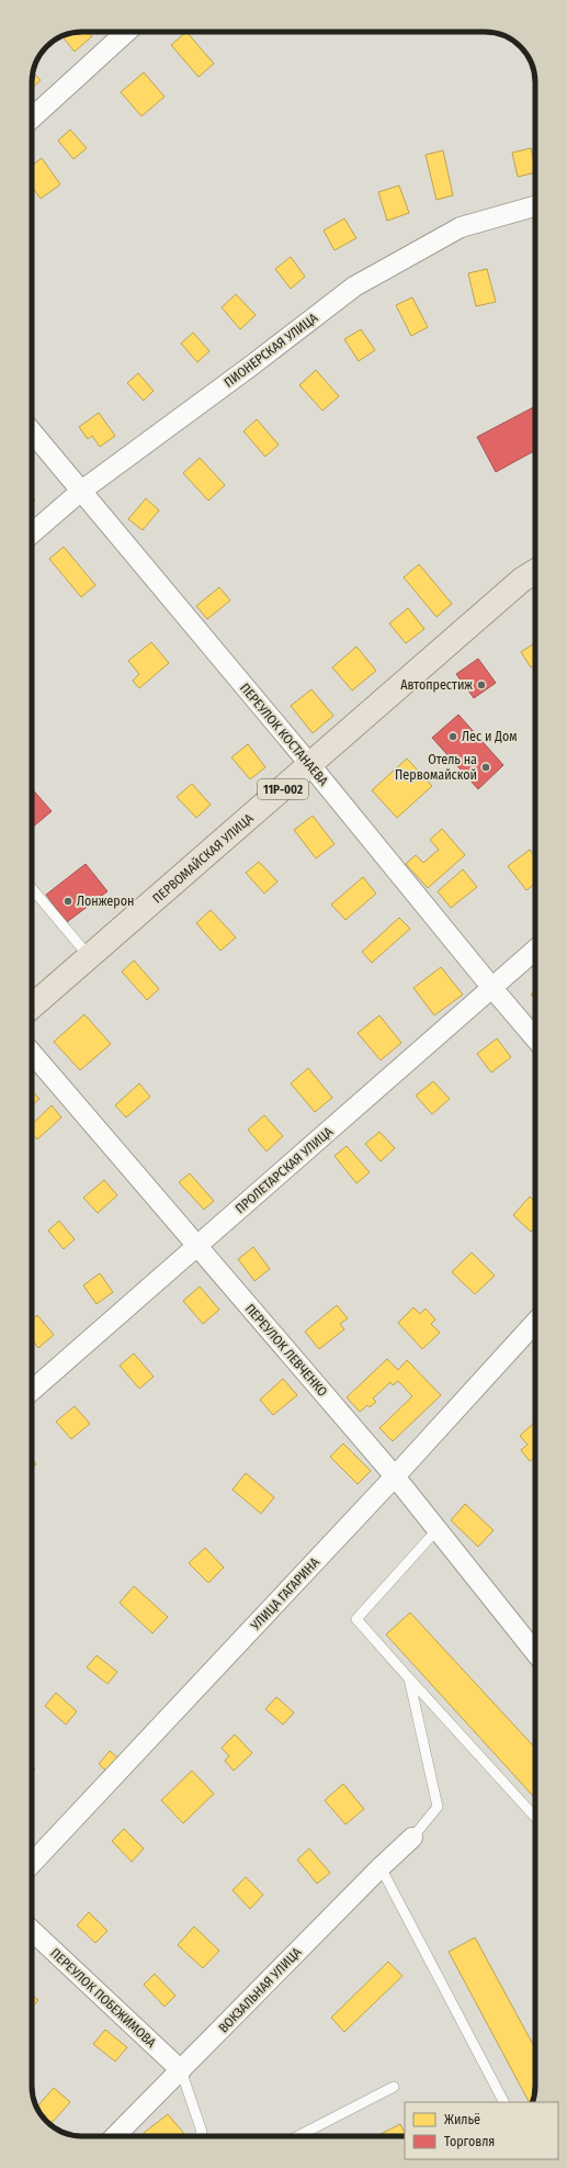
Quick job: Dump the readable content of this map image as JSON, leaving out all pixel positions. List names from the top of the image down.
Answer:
{
  "streets": {
    "main road": ["11Р-002", "ПЕРВОМАЙСКАЯ УЛИЦА"],
    "street": [
      "ПИОНЕРСКАЯ УЛИЦА",
      "ПЕРЕУЛОК КОСТАНАЕВА",
      "ПРОЛЕТАРСКАЯ УЛИЦА",
      "ПЕРЕУЛОК ЛЕВЧЕНКО",
      "УЛИЦА ГАГАРИНА",
      "ВОКЗАЛЬНАЯ УЛИЦА",
      "ПЕРЕУЛОК ПОБЕЖИМОВА"
    ]
  },
  "crossings": [
    ["ПИОНЕРСКАЯ УЛИЦА", "ПЕРЕУЛОК КОСТАНАЕВА"],
    ["ПЕРЕУЛОК КОСТАНАЕВА", "ПЕРВОМАЙСКАЯ УЛИЦА"],
    ["ПЕРЕУЛОК КОСТАНАЕВА", "ПРОЛЕТАРСКАЯ УЛИЦА"],
    ["ПРОЛЕТАРСКАЯ УЛИЦА", "ПЕРЕУЛОК ЛЕВЧЕНКО"],
    ["ПЕРЕУЛОК ЛЕВЧЕНКО", "УЛИЦА ГАГАРИНА"],
    ["ВОКЗАЛЬНАЯ УЛИЦА", "ПЕРЕУЛОК ПОБЕЖИМОВА"]
  ],
  "places": [
    "Автопрестиж",
    "Лес и Дом",
    "Отель на Первомайской",
    "Лонжерон"
  ],
  "legend": ["Жильё", "Торговля"]
}
